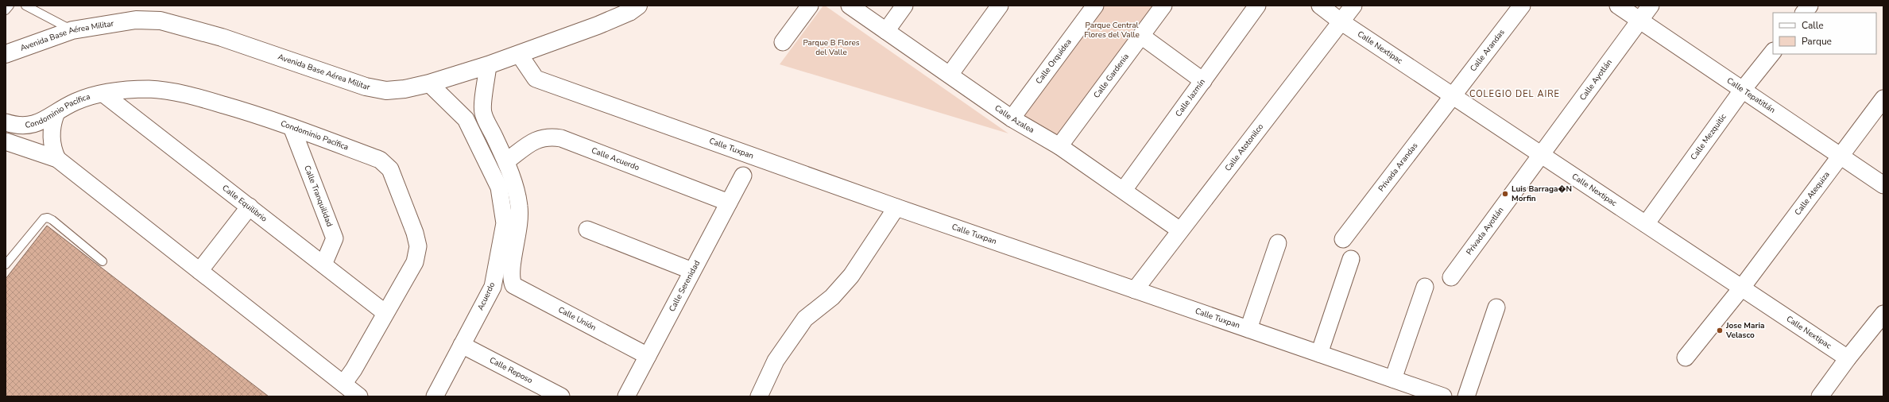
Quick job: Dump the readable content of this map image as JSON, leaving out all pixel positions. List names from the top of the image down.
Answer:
{
  "streets": {
    "main road": ["Avenida Base Aérea Militar"],
    "street": [
      "Calle Nextipac",
      "Calle Arandas",
      "Calle Orquídea",
      "Calle Gardenia",
      "Calle Ayotlán",
      "Calle Tepatitlán",
      "Calle Jazmín",
      "Condominio Pacífica",
      "Calle Azalea",
      "Calle Mezquitic",
      "Calle Atotonilco",
      "Calle Tuxpan",
      "Calle Acuerdo",
      "Privada Arandas",
      "Calle Atequiza",
      "Calle Tranquilidad",
      "Calle Equilibrio",
      "Privada Ayotlán",
      "Calle Serenidad",
      "Acuerdo",
      "Calle Unión",
      "Calle Reposo"
    ]
  },
  "crossings": [
    ["Avenida Base Aérea Militar", "Calle Tuxpan"],
    ["Avenida Base Aérea Militar", "Acuerdo"],
    ["Calle Nextipac", "Calle Arandas"],
    ["Calle Nextipac", "Calle Ayotlán"],
    ["Calle Nextipac", "Calle Mezquitic"],
    ["Calle Nextipac", "Calle Atotonilco"],
    ["Calle Nextipac", "Privada Arandas"],
    ["Calle Nextipac", "Calle Atequiza"],
    ["Calle Nextipac", "Privada Ayotlán"],
    ["Calle Arandas", "Privada Arandas"],
    ["Calle Orquídea", "Calle Azalea"],
    ["Calle Gardenia", "Calle Azalea"],
    ["Calle Ayotlán", "Calle Tepatitlán"],
    ["Calle Ayotlán", "Privada Ayotlán"],
    ["Calle Tepatitlán", "Calle Mezquitic"],
    ["Calle Tepatitlán", "Calle Atequiza"],
    ["Calle Jazmín", "Calle Azalea"],
    ["Condominio Pacífica", "Calle Tranquilidad"],
    ["Condominio Pacífica", "Calle Equilibrio"],
    ["Calle Azalea", "Calle Atotonilco"],
    ["Calle Atotonilco", "Calle Tuxpan"],
    ["Calle Acuerdo", "Calle Serenidad"],
    ["Calle Acuerdo", "Acuerdo"],
    ["Calle Tranquilidad", "Calle Equilibrio"],
    ["Calle Serenidad", "Calle Unión"],
    ["Acuerdo", "Calle Unión"],
    ["Acuerdo", "Calle Reposo"]
  ],
  "districts": ["COLEGIO DEL AIRE"],
  "parks": ["Parque Central Flores del Valle", "Parque B Flores del Valle"],
  "places": ["Luis Barraga�N Morfin", "Jose Maria Velasco"],
  "legend": ["Calle", "Parque"]
}
